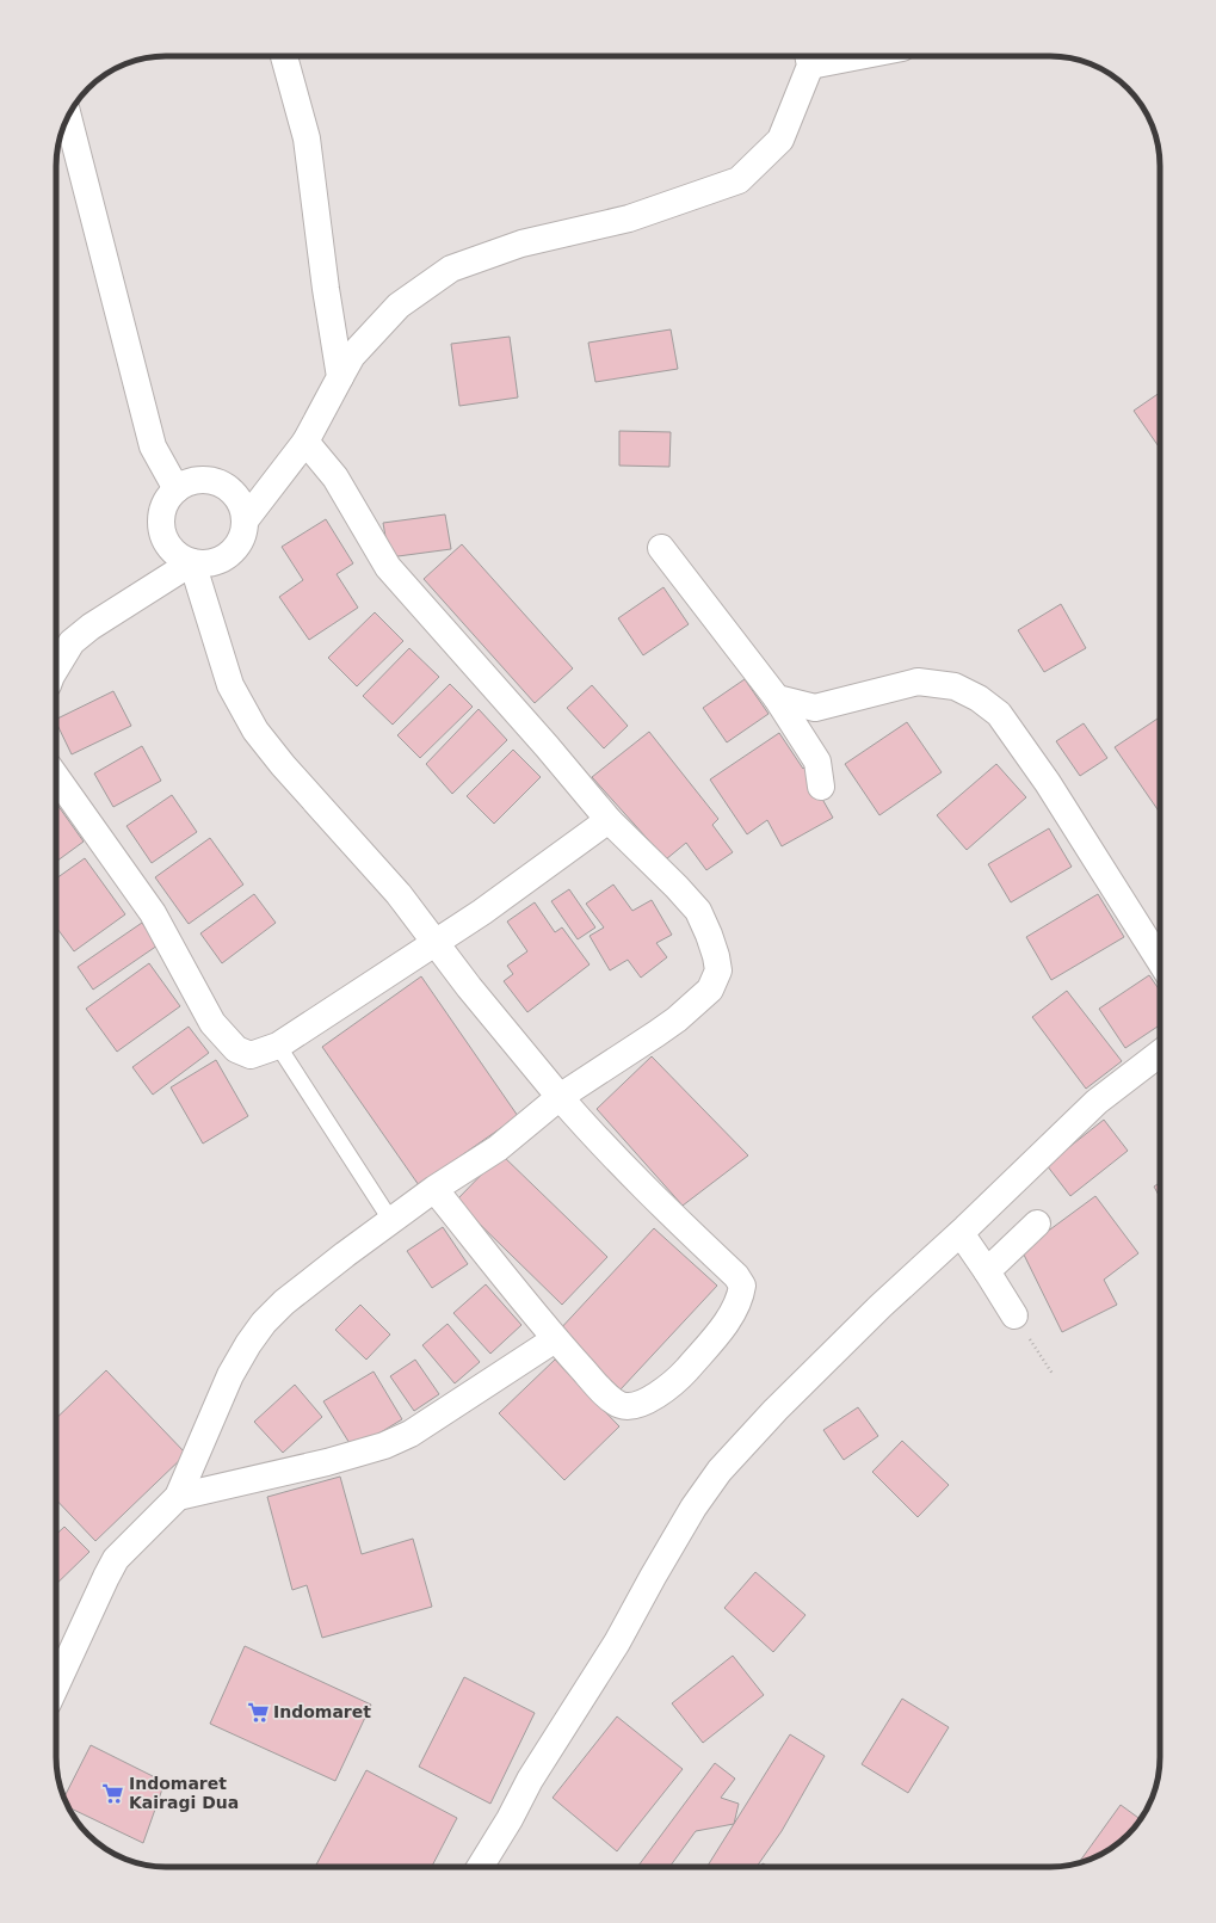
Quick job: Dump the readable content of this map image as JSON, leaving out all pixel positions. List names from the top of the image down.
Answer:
{
  "places": {
    "supermarket": ["Indomaret", "Indomaret Kairagi Dua"]
  }
}
